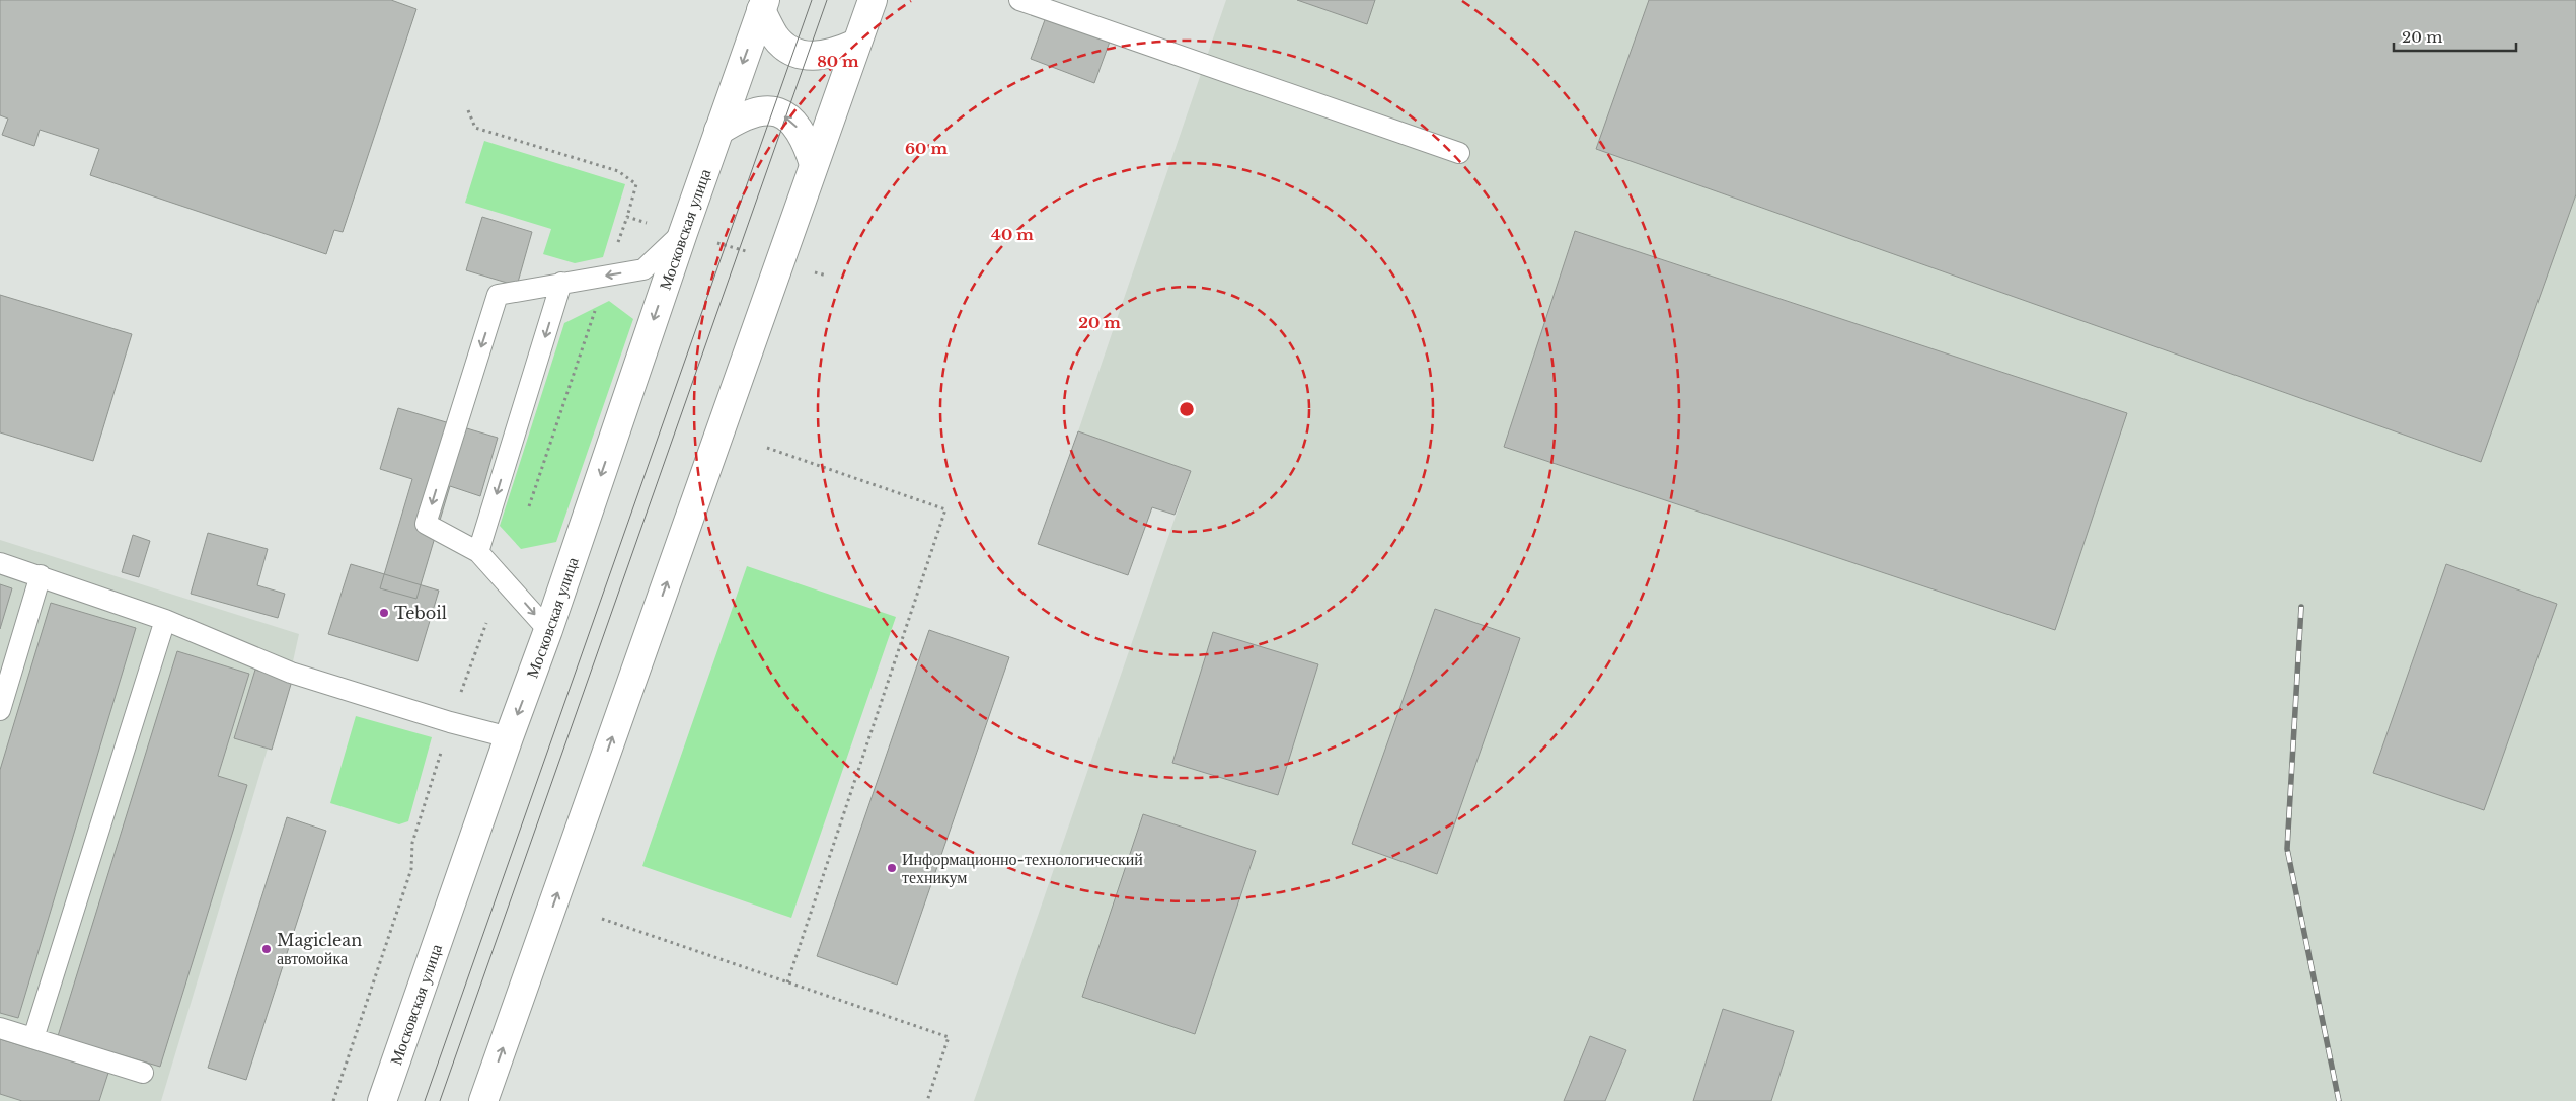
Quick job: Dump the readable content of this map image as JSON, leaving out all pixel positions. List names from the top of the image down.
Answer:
{
  "streets": {
    "street": ["Московская улица"]
  },
  "places": ["Teboil", "Информационно-технологический техникум", "Magiclean автомойка"],
  "scale_bar": "20 m",
  "rings": [
    "80 m",
    "60 m",
    "40 m",
    "20 m"
  ]
}
